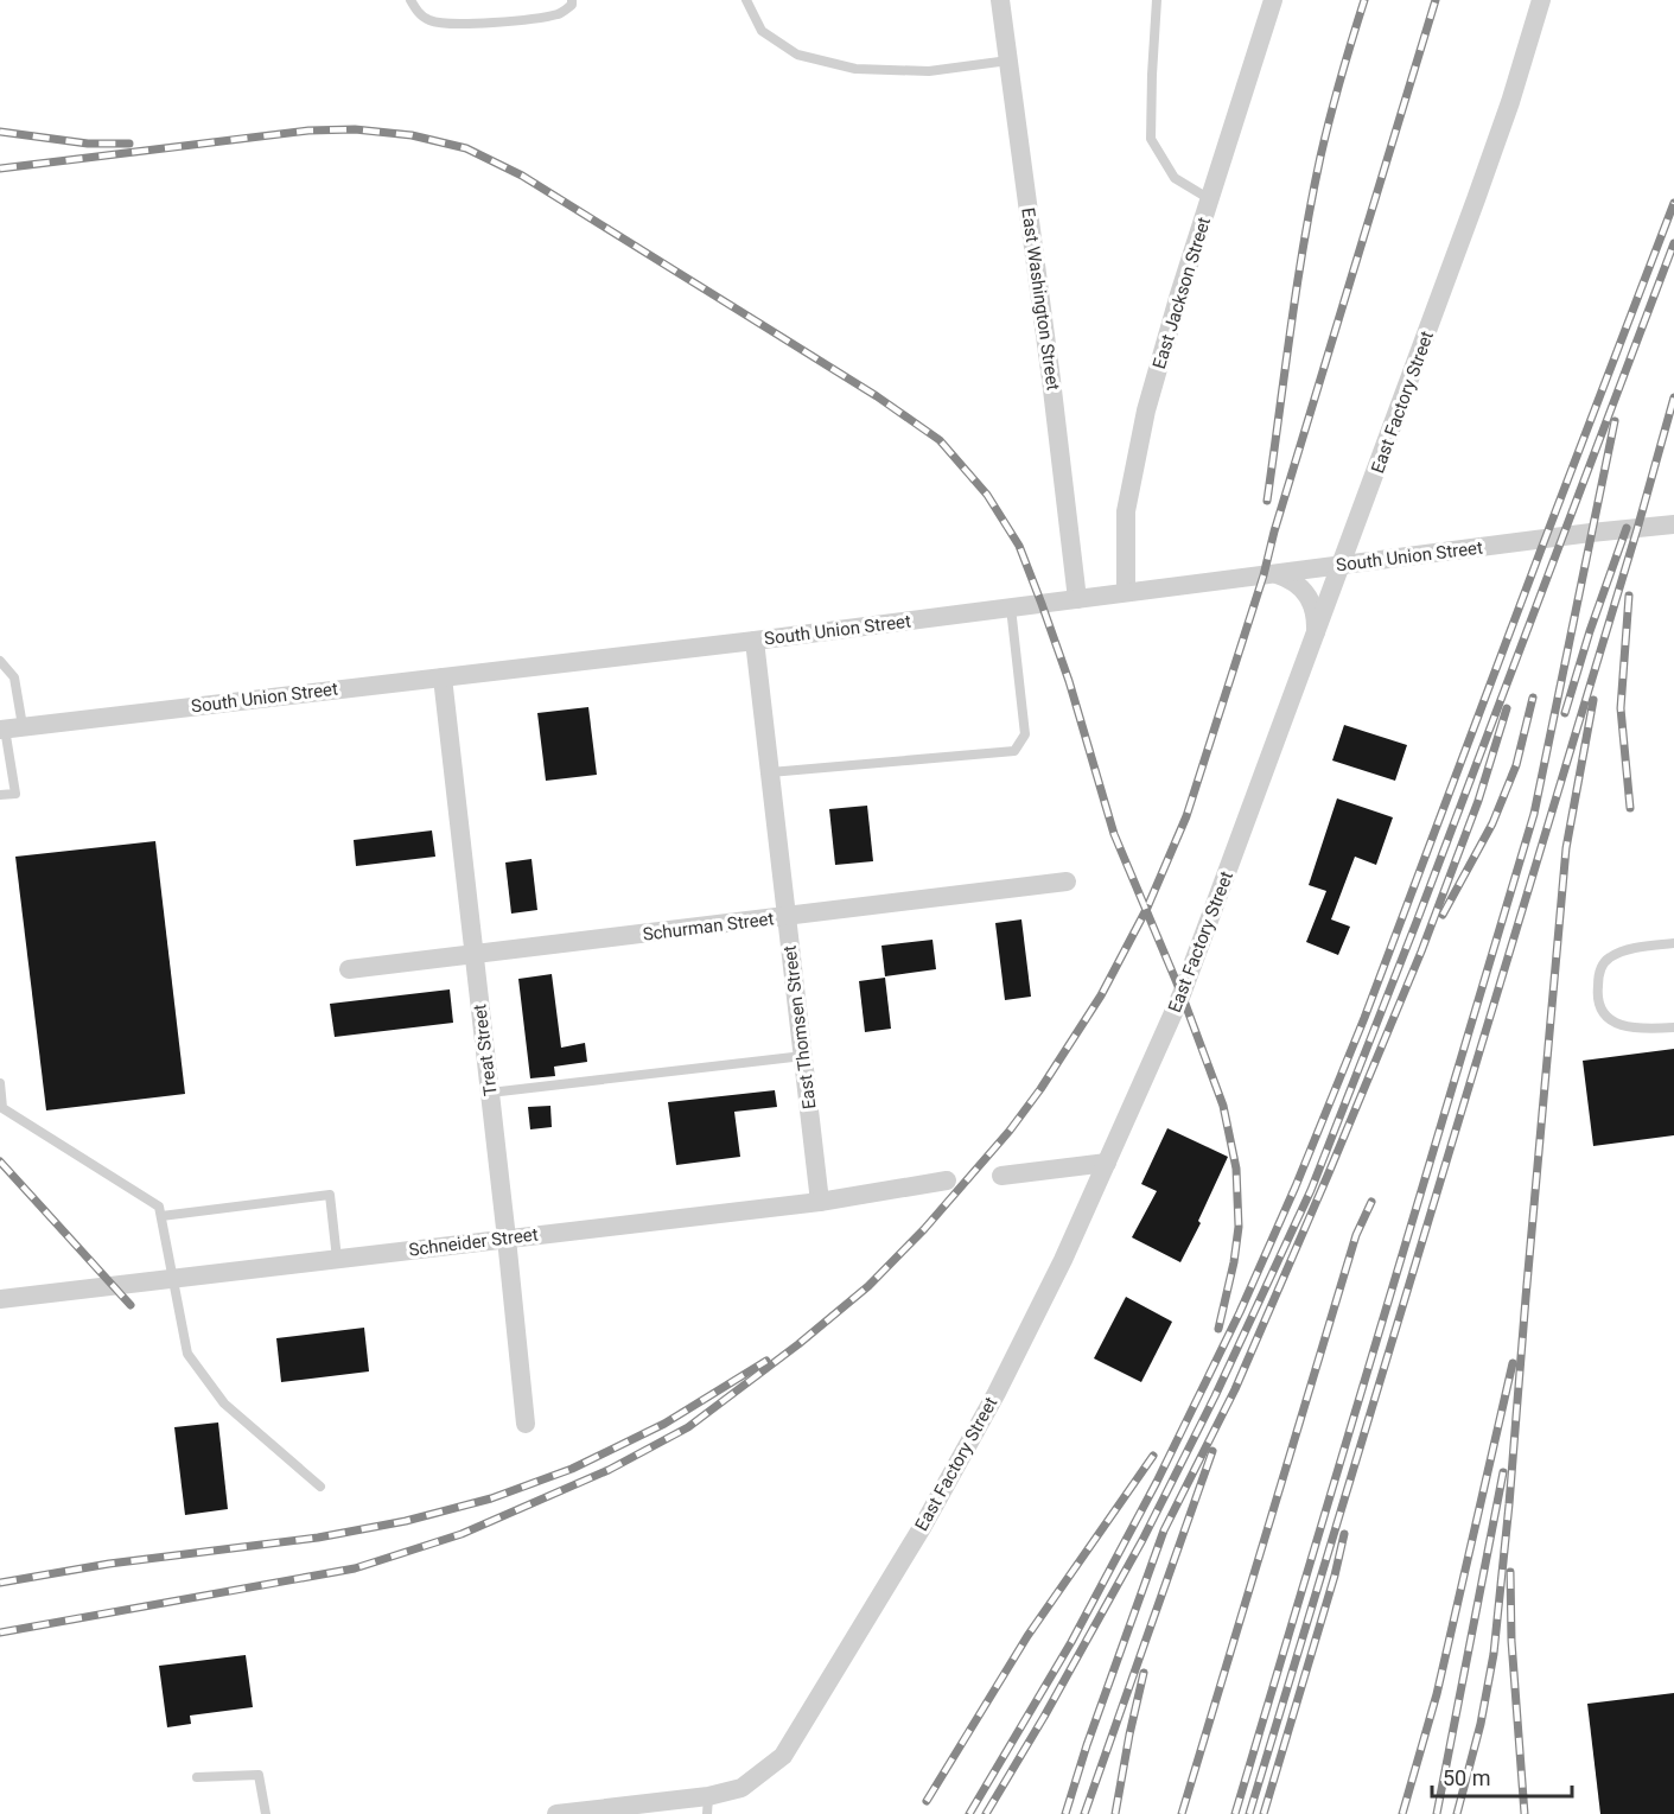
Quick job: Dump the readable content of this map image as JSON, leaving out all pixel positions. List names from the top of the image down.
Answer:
{
  "streets": {
    "street": [
      "East Jackson Street",
      "East Washington Street",
      "East Factory Street",
      "South Union Street",
      "Schurman Street",
      "East Thomsen Street",
      "Treat Street",
      "Schneider Street"
    ]
  },
  "crossings": [
    ["East Jackson Street", "South Union Street"],
    ["East Washington Street", "South Union Street"],
    ["East Factory Street", "South Union Street"],
    ["South Union Street", "East Thomsen Street"],
    ["South Union Street", "Treat Street"],
    ["Schurman Street", "East Thomsen Street"],
    ["Schurman Street", "Treat Street"],
    ["East Thomsen Street", "Schneider Street"],
    ["Treat Street", "Schneider Street"]
  ],
  "scale_bar": "50 m"
}
